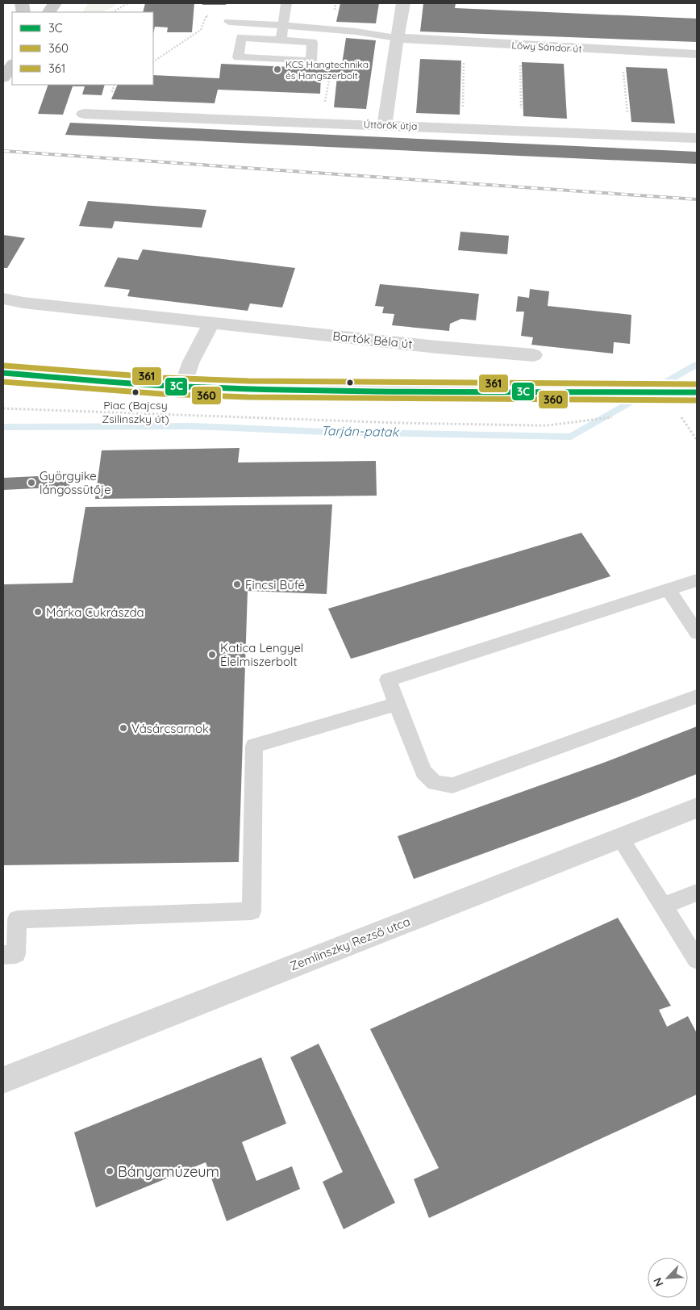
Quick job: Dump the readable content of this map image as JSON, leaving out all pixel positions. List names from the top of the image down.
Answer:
{
  "streets": {
    "street": [
      "Lőwy Sándor út",
      "Úttörők útja",
      "Bartók Béla út",
      "Zemlinszky Rezső utca"
    ]
  },
  "water": ["Tarján-patak"],
  "places": [
    "KCS Hangtechnika és Hangszerbolt",
    "Piac (Bajcsy Zsilinszky út)",
    "Györgyike lángossütője",
    "Fincsi Büfé",
    "Márka Cukrászda",
    "Katica Lengyel Élelmiszerbolt",
    "Vásárcsarnok",
    "Bányamúzeum"
  ],
  "lines": ["transit line 361", "transit line 3C", "transit line 360"],
  "legend": ["3C", "360", "361"],
  "north": "bottom left"
}
